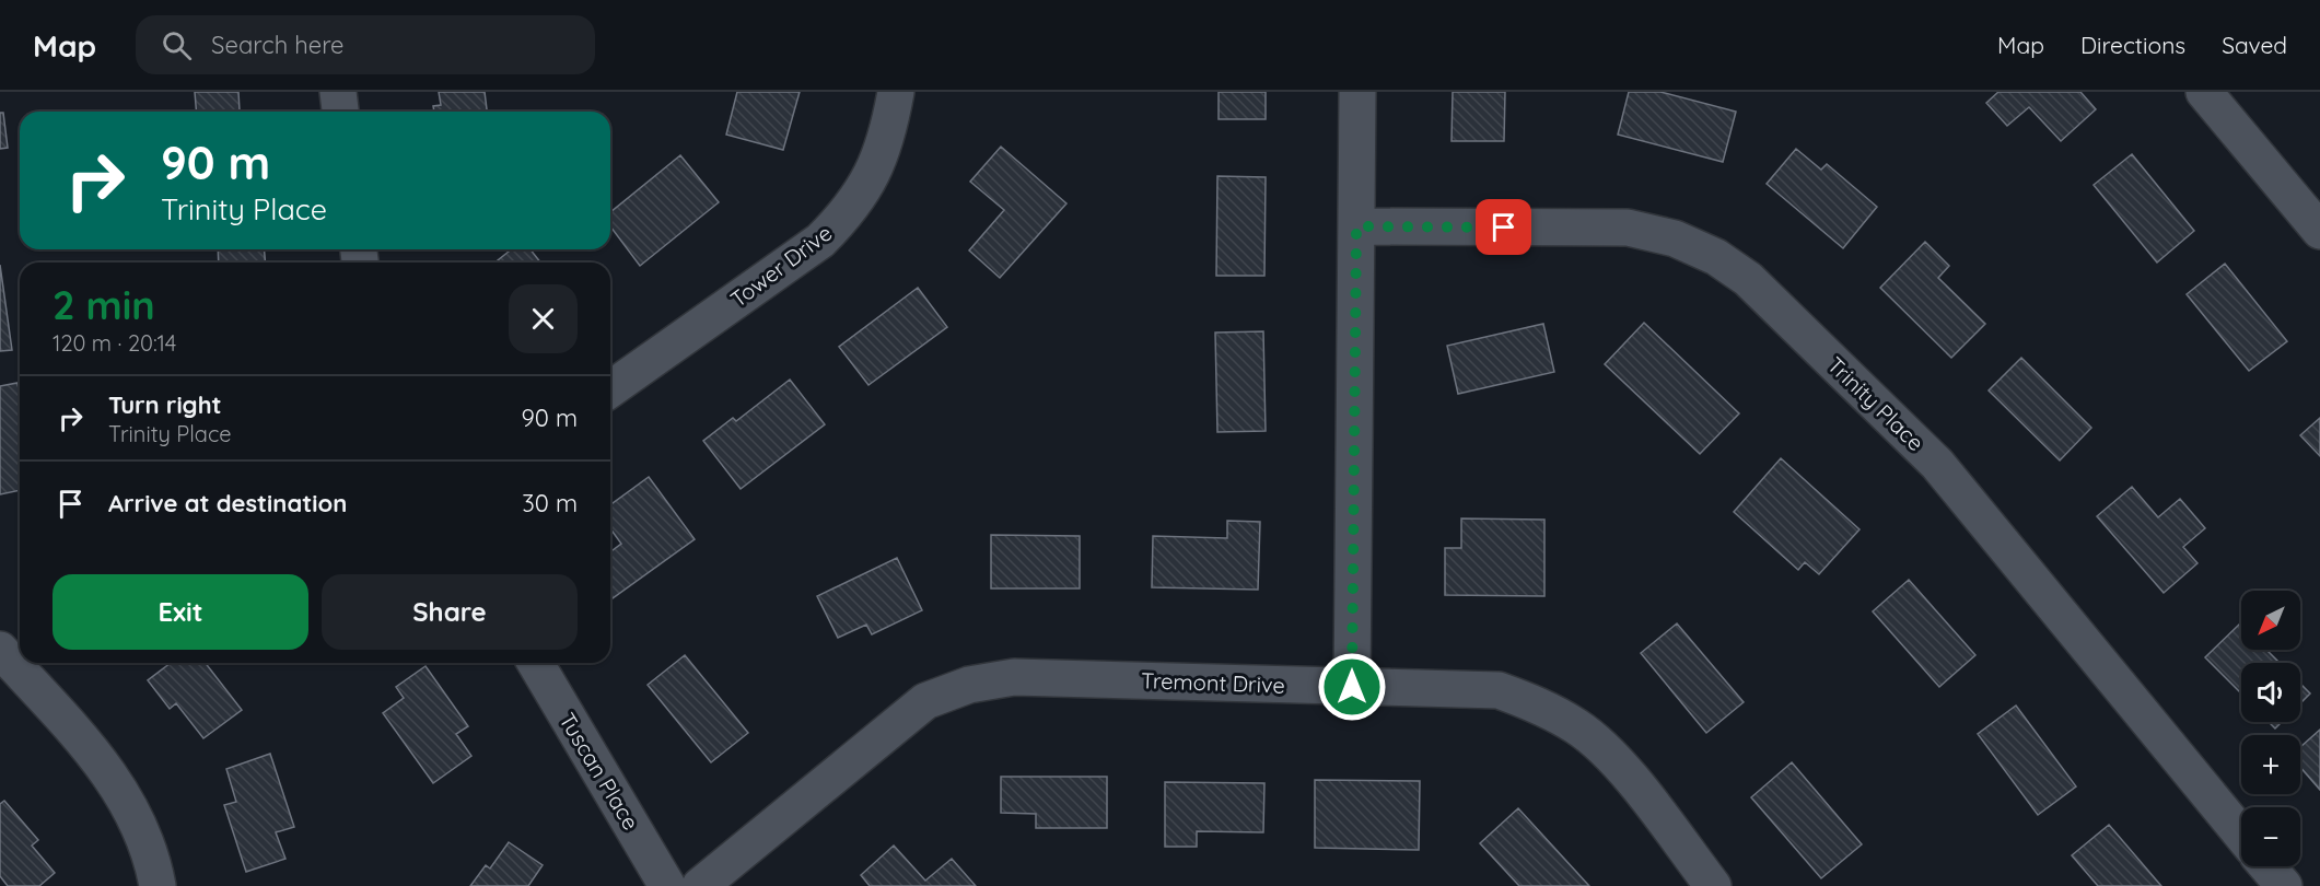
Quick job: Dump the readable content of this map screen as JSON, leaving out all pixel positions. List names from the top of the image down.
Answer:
{
  "streets": {
    "street": [
      "Tower Drive",
      "Trinity Place",
      "Tremont Drive",
      "Tuscan Place"
    ]
  },
  "north": "bottom left",
  "page": {
    "header": "Map",
    "search": "Search here",
    "nav": ["Map", "Directions", "Saved"],
    "turn": ["90 m", "Trinity Place"],
    "heading": ["2 min", "120 m · 20:14"],
    "list": [
      {
        "name": "Turn right",
        "note": "Trinity Place",
        "value": "90 m"
      },
      {
        "name": "Arrive at destination",
        "value": "30 m"
      }
    ],
    "buttons": ["Exit", "Share"],
    "map_buttons": ["+", "−"]
  }
}
